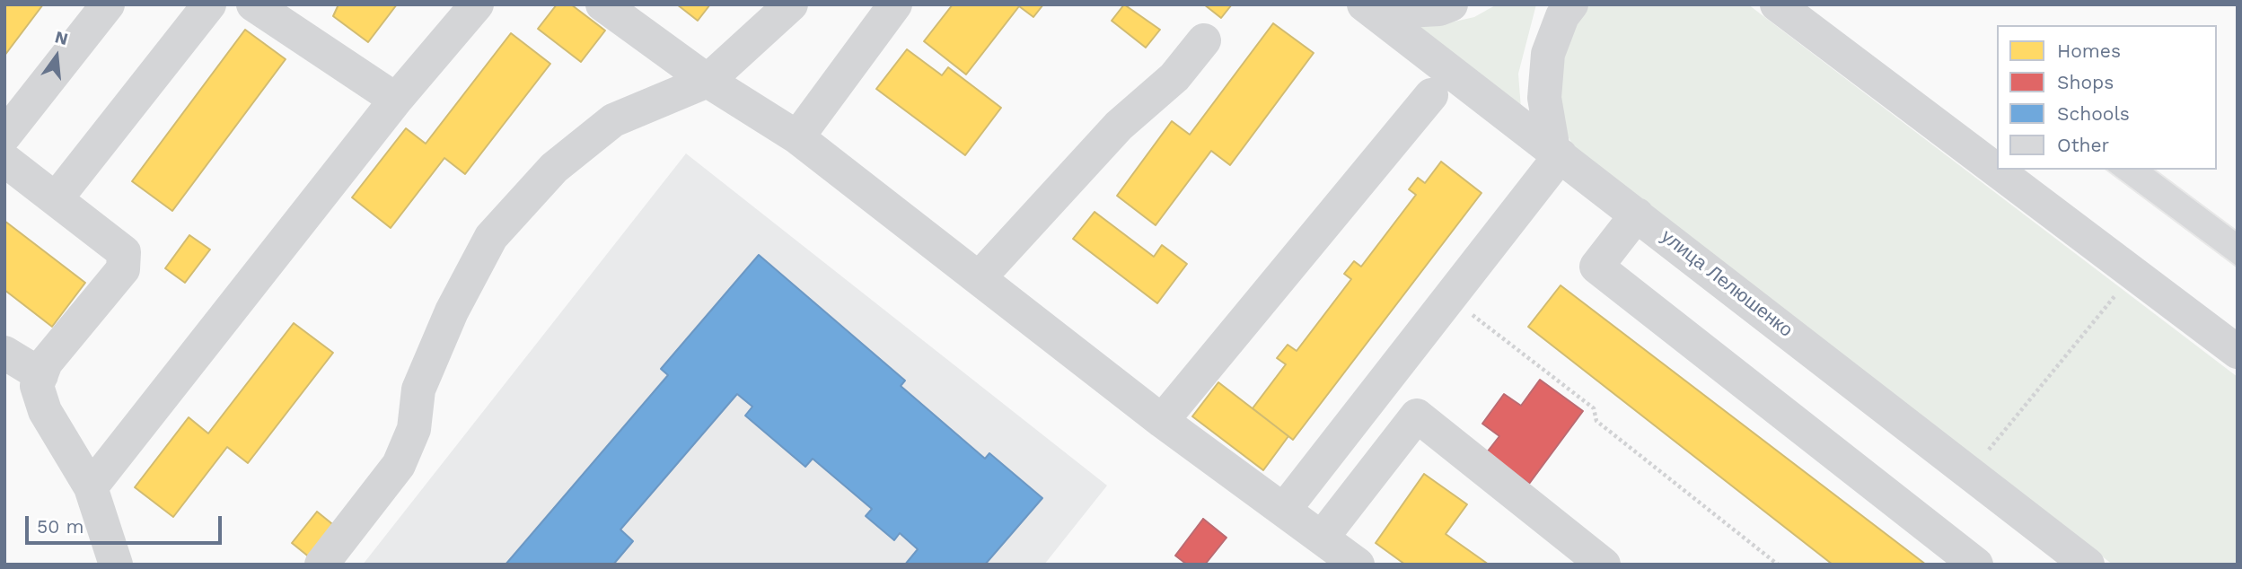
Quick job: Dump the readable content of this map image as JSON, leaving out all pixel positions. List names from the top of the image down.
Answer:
{
  "streets": {
    "street": ["улица Лелюшенко"]
  },
  "legend": [
    "Homes",
    "Shops",
    "Schools",
    "Other"
  ],
  "scale_bar": "50 m",
  "north": "top"
}
